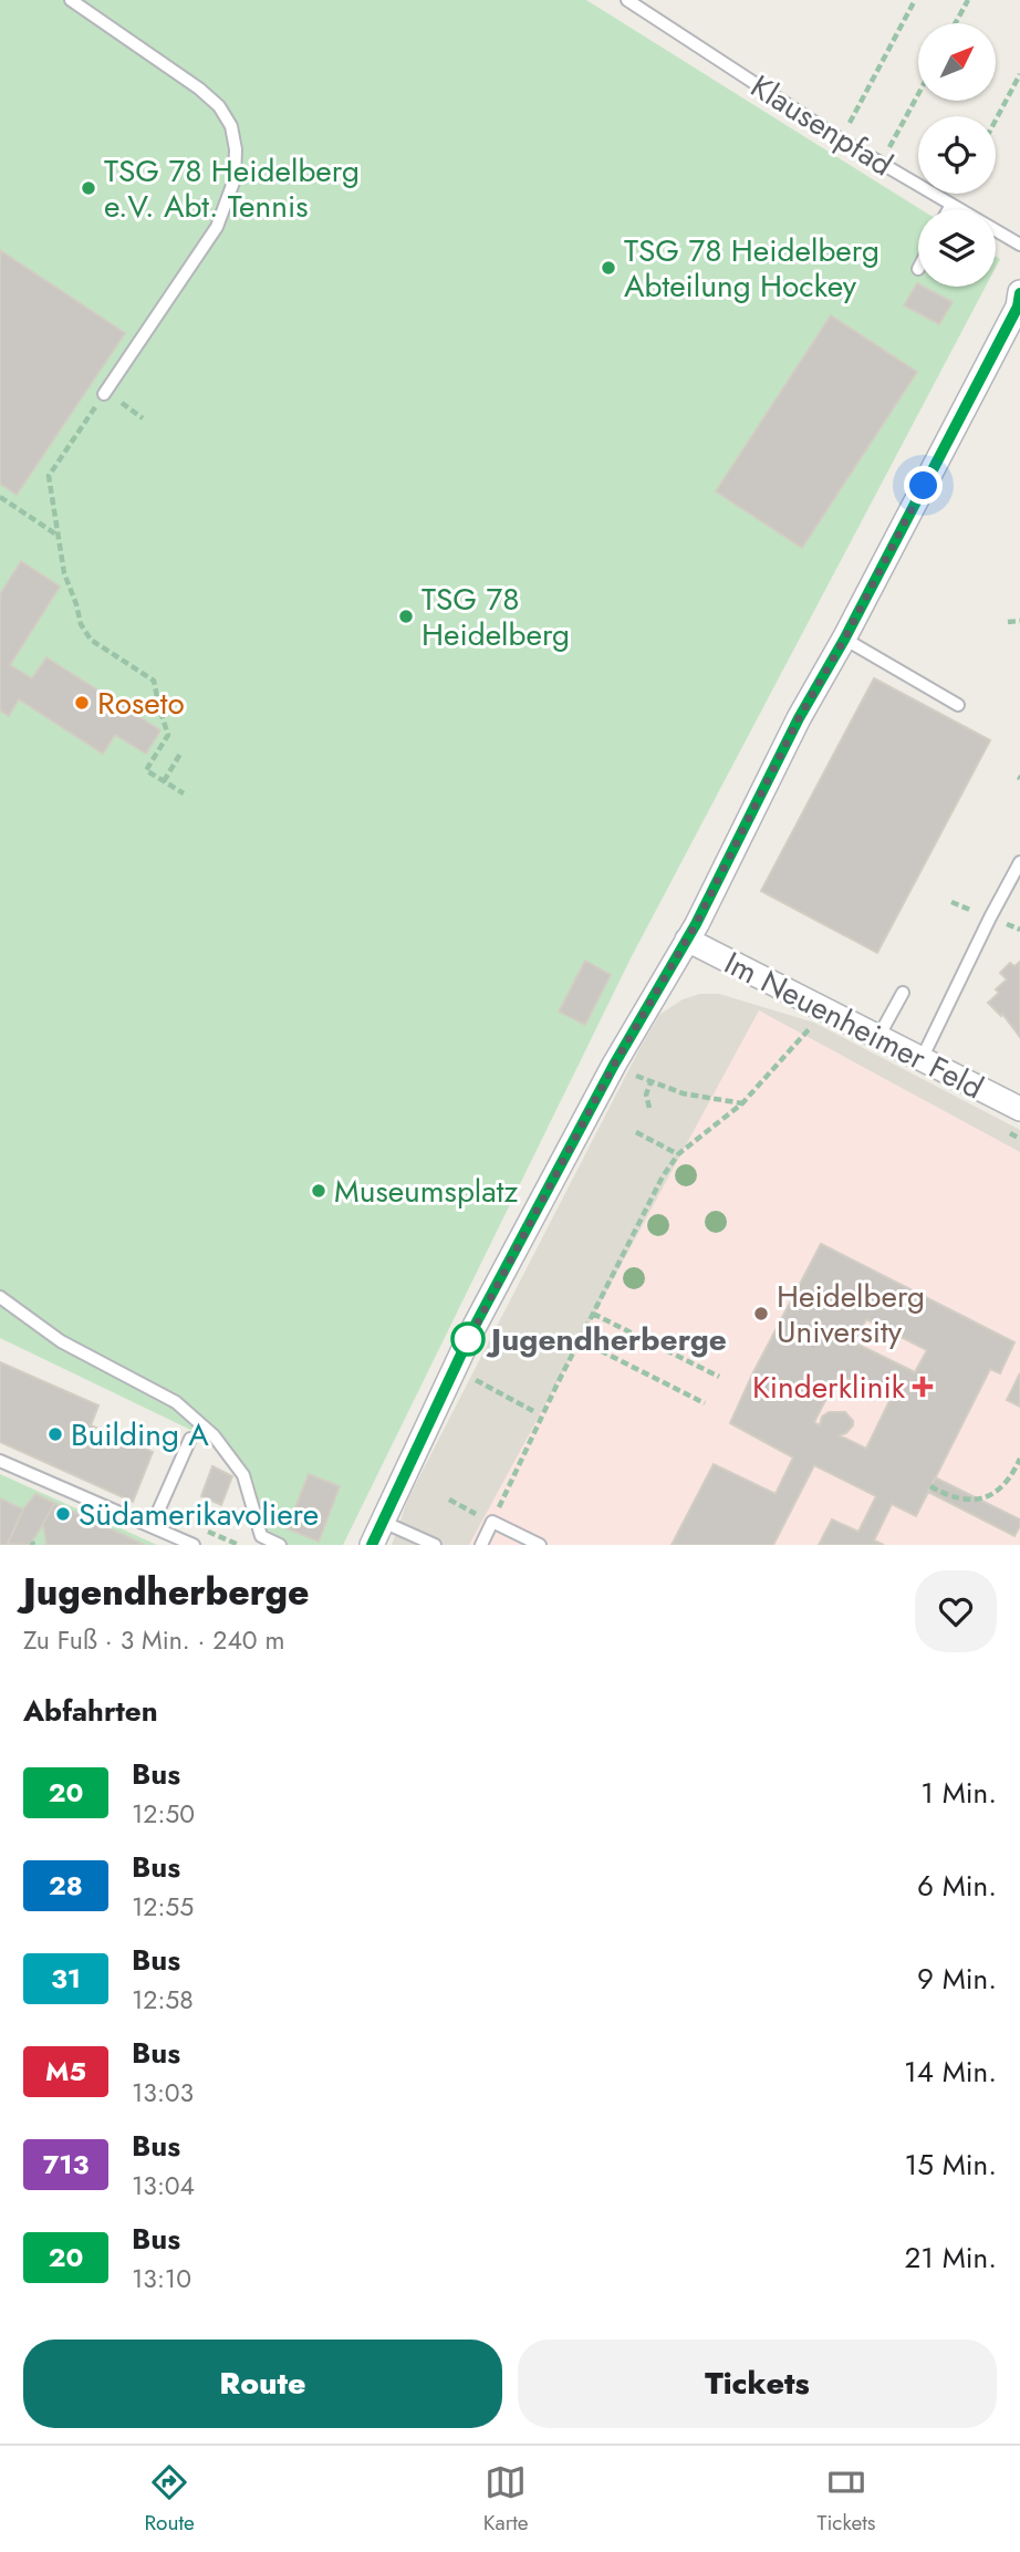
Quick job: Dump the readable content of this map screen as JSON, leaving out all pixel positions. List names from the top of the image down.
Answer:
{
  "streets": {
    "street": ["Im Neuenheimer Feld"],
    "lane": ["Klausenpfad"]
  },
  "places": {
    "other": [
      "TSG 78 Heidelberg e.V. Abt. Tennis",
      "TSG 78 Heidelberg Abteilung Hockey",
      "TSG 78 Heidelberg",
      "Roseto",
      "Museumsplatz",
      "Heidelberg University",
      "Jugendherberge",
      "Building A",
      "Südamerikavoliere"
    ],
    "health": ["Kinderklinik"]
  },
  "lines": ["bus line 20"],
  "north": "top right",
  "page": {
    "heading": [
      ["Jugendherberge", "Zu Fuß · 3 Min. · 240 m"],
      "Abfahrten"
    ],
    "list": [
      {
        "mark": "20",
        "name": "Bus",
        "note": "12:50",
        "value": "1 Min."
      },
      {
        "mark": "28",
        "name": "Bus",
        "note": "12:55",
        "value": "6 Min."
      },
      {
        "mark": "31",
        "name": "Bus",
        "note": "12:58",
        "value": "9 Min."
      },
      {
        "mark": "M5",
        "name": "Bus",
        "note": "13:03",
        "value": "14 Min."
      },
      {
        "mark": "713",
        "name": "Bus",
        "note": "13:04",
        "value": "15 Min."
      },
      {
        "mark": "20",
        "name": "Bus",
        "note": "13:10",
        "value": "21 Min."
      }
    ],
    "buttons": ["Route", "Tickets"],
    "tabs": ["Route", "Karte", "Tickets"]
  }
}
